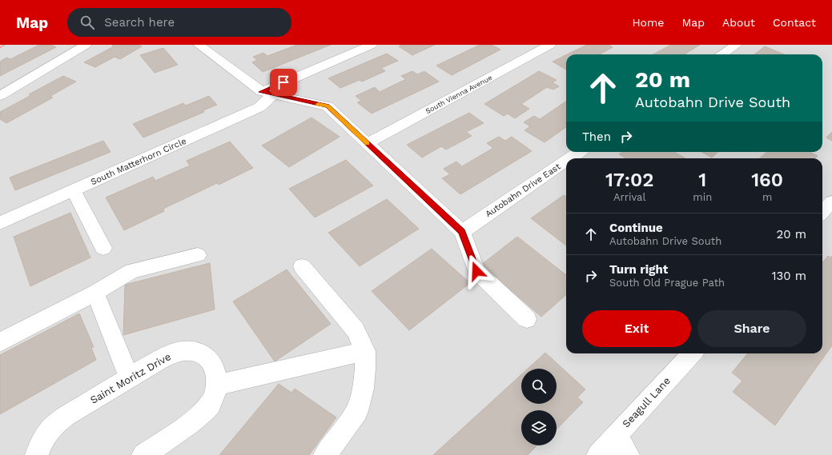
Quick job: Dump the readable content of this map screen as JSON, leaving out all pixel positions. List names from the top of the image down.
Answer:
{
  "streets": {
    "street": [
      "South Vienna Avenue",
      "South Matterhorn Circle",
      "Autobahn Drive East",
      "Saint Moritz Drive",
      "Seagull Lane"
    ]
  },
  "page": {
    "header": "Map",
    "search": "Search here",
    "nav": [
      "Home",
      "Map",
      "About",
      "Contact"
    ],
    "turn": ["20 m", "Autobahn Drive South"],
    "then": "Then",
    "eta": [
      "17:02",
      "Arrival",
      "1",
      "min",
      "160",
      "m"
    ],
    "list": [
      {
        "name": "Continue",
        "note": "Autobahn Drive South",
        "value": "20 m"
      },
      {
        "name": "Turn right",
        "note": "South Old Prague Path",
        "value": "130 m"
      }
    ],
    "buttons": ["Exit", "Share"]
  }
}
